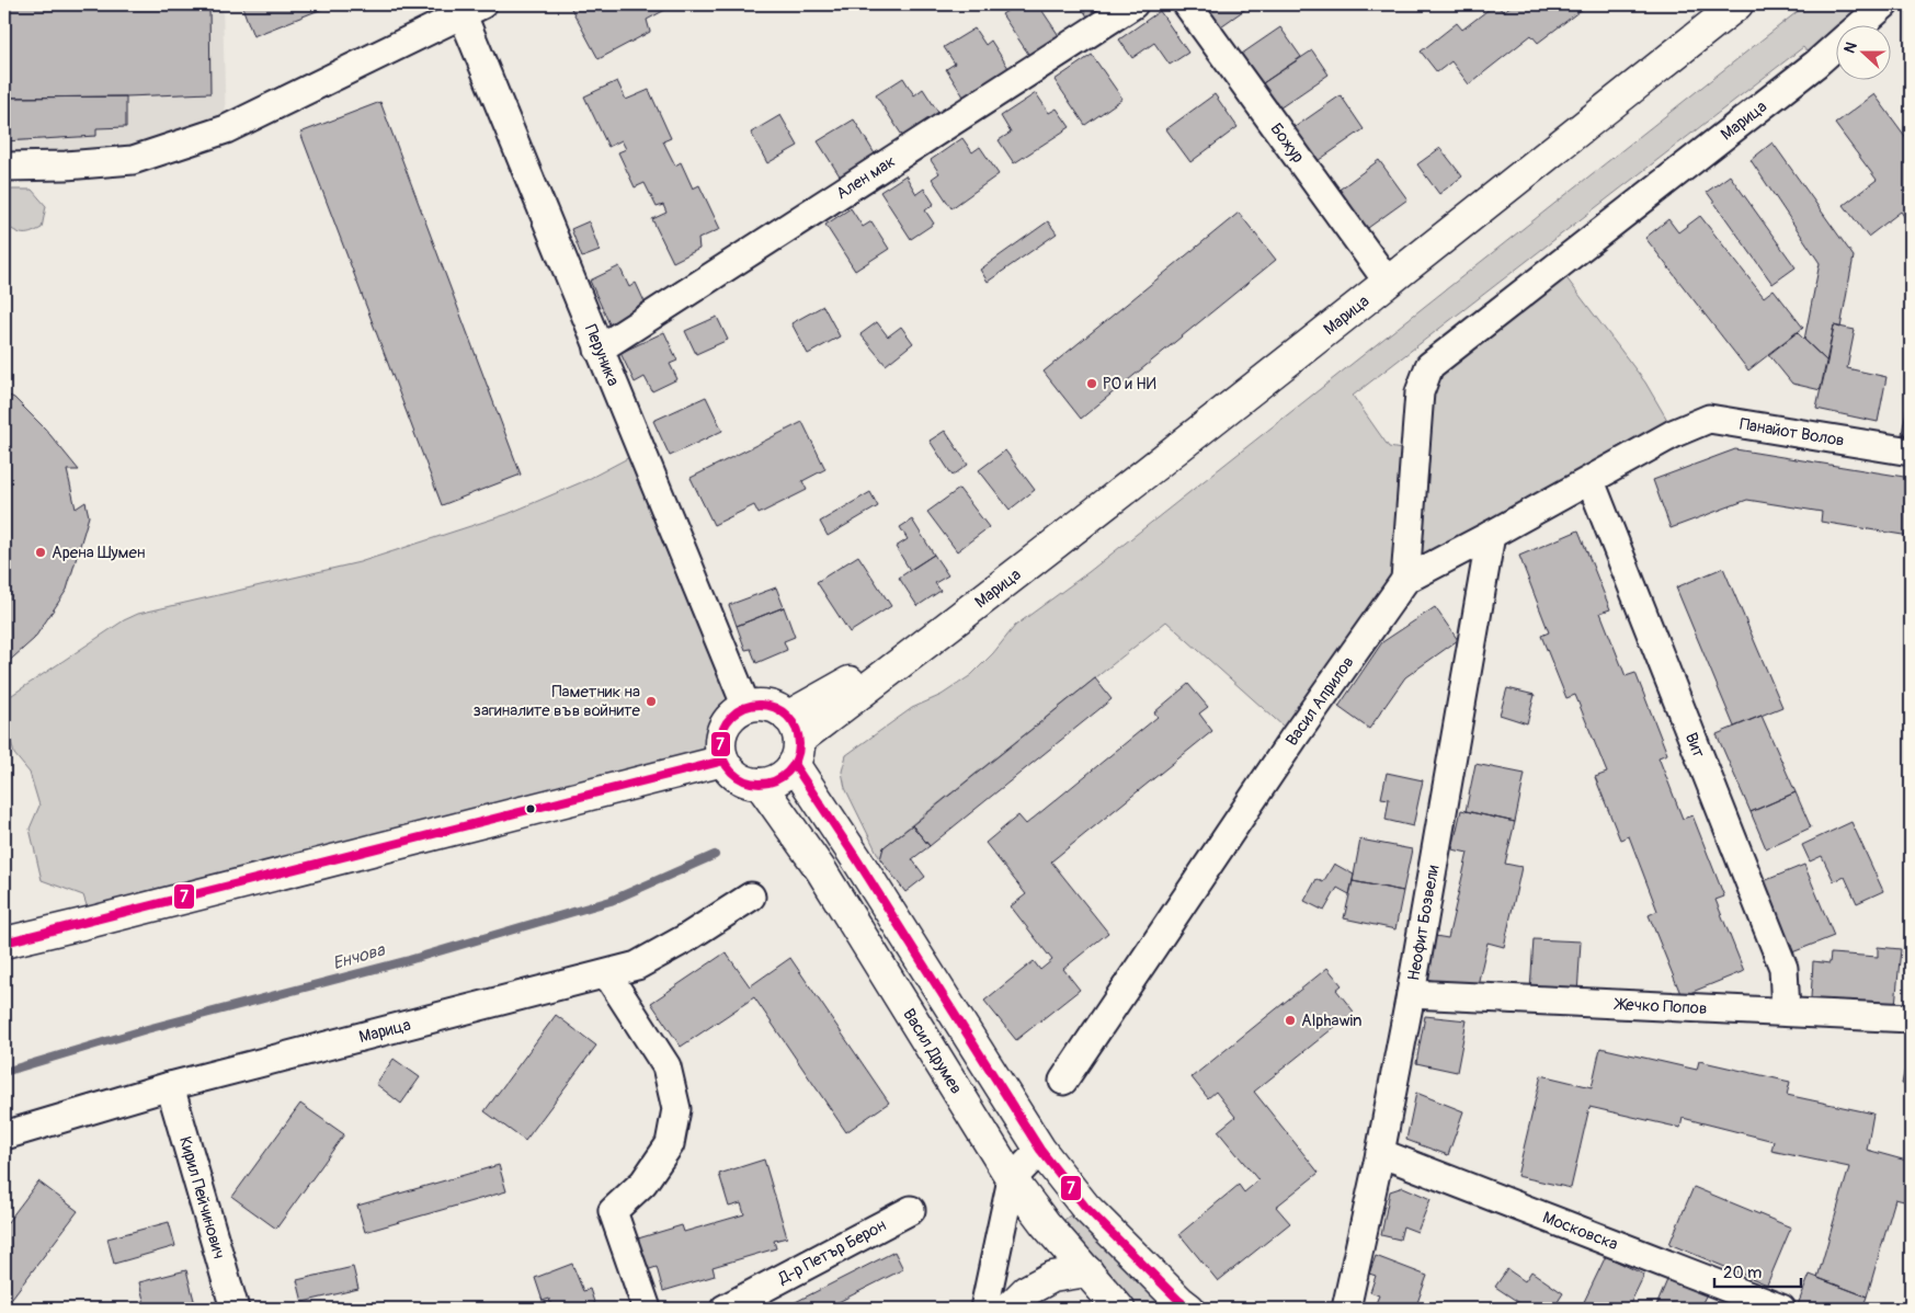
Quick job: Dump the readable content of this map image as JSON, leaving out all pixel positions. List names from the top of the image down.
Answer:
{
  "streets": {
    "main road": ["Марица", "Васил Друмев"],
    "street": [
      "Божур",
      "Ален мак",
      "Перуника",
      "Панайот Волов",
      "Васил Априлов",
      "Вит",
      "Неофит Бозвели",
      "Жечко Попов",
      "Кирил Пейчинович",
      "Московска",
      "Д-р Петър Берон"
    ]
  },
  "crossings": [
    ["Марица", "Божур"],
    ["Марица", "Перуника"],
    ["Марица", "Васил Априлов"],
    ["Марица", "Васил Друмев"],
    ["Марица", "Кирил Пейчинович"],
    ["Ален мак", "Перуника"],
    ["Перуника", "Васил Друмев"],
    ["Панайот Волов", "Васил Априлов"],
    ["Васил Априлов", "Вит"],
    ["Васил Априлов", "Неофит Бозвели"],
    ["Вит", "Жечко Попов"],
    ["Неофит Бозвели", "Жечко Попов"],
    ["Неофит Бозвели", "Московска"]
  ],
  "water": ["Енчова"],
  "places": [
    "РО и НИ",
    "Арена Шумен",
    "Паметник на загиналите във войните",
    "Alphawin"
  ],
  "lines": ["transit line 7"],
  "scale_bar": "20 m",
  "north": "left"
}
